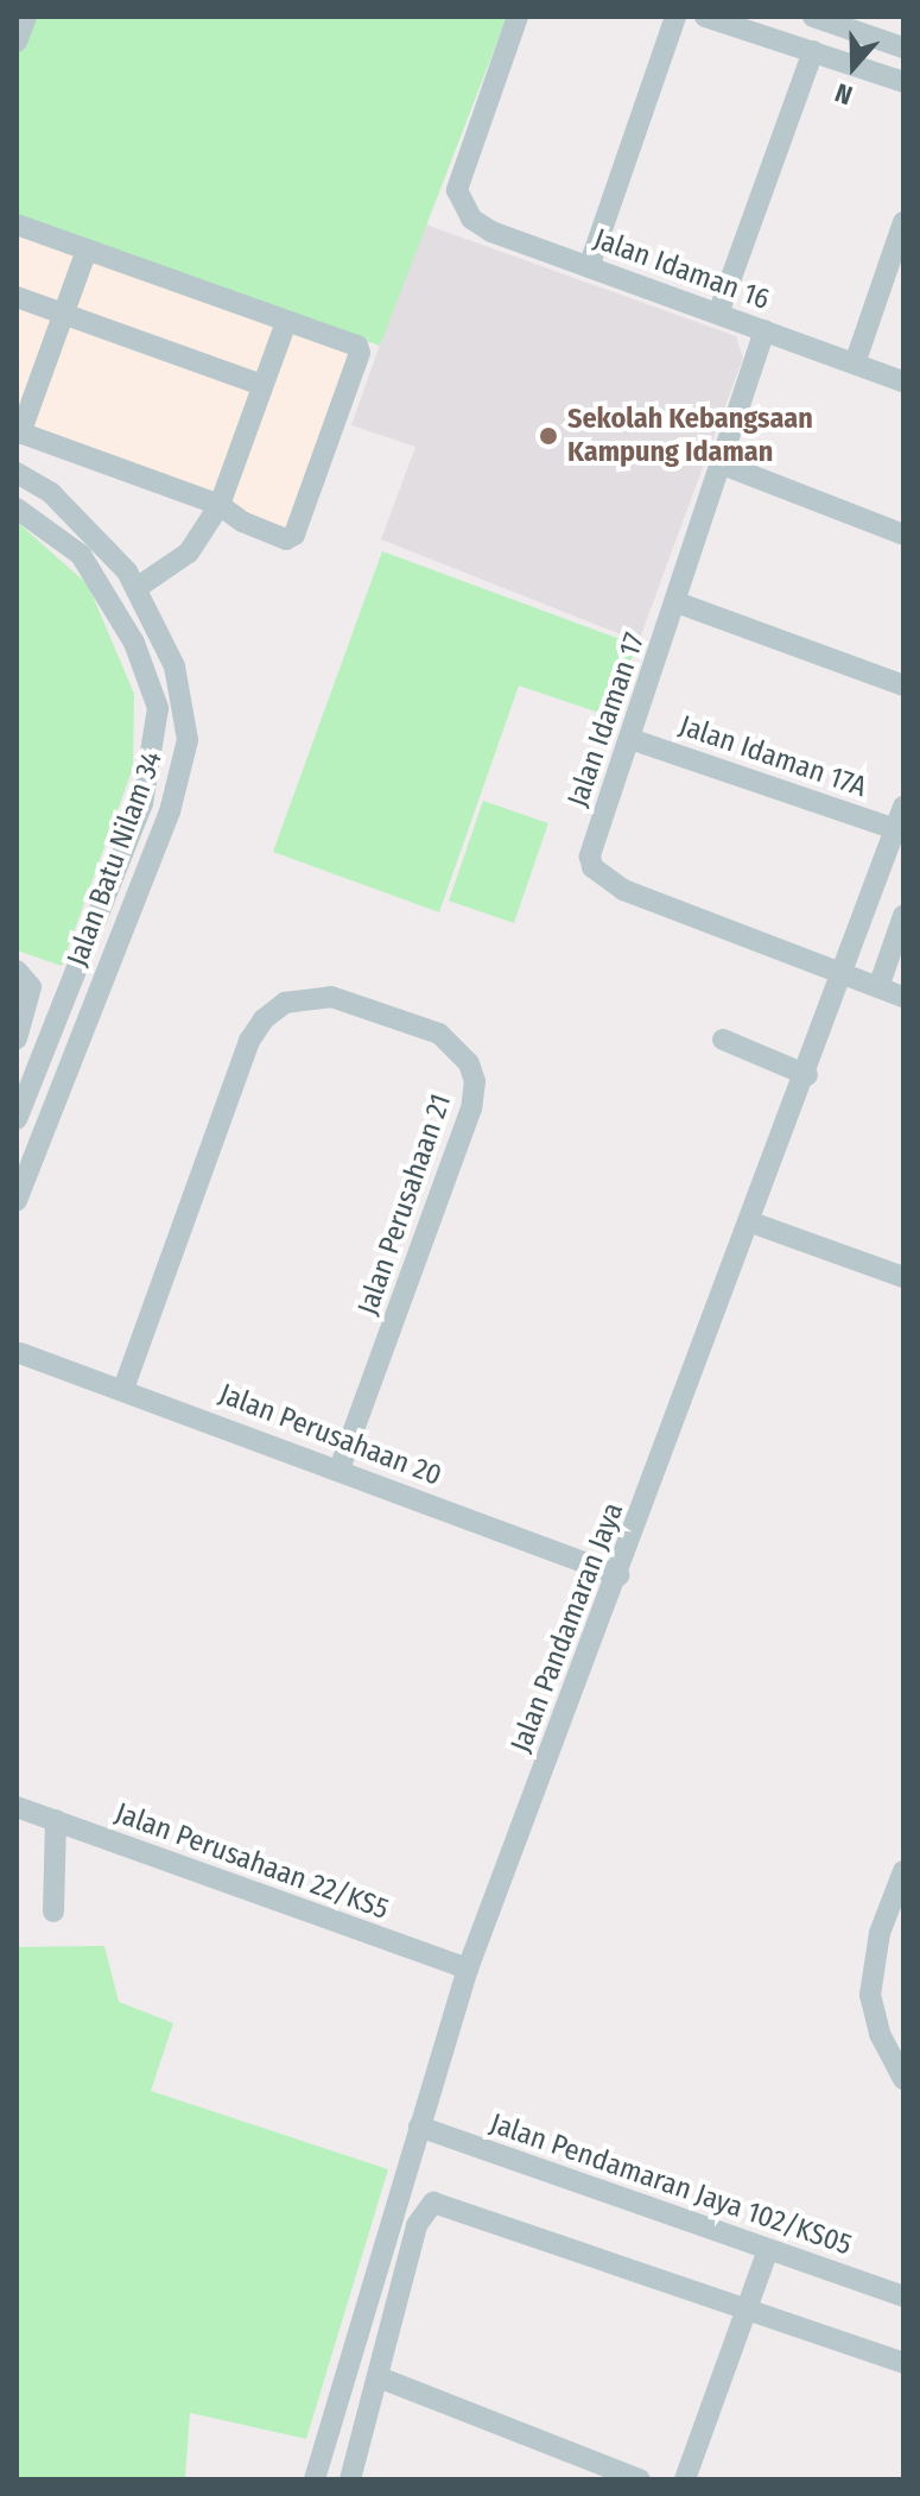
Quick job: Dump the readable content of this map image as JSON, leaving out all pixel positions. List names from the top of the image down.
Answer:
{
  "streets": {
    "street": [
      "Jalan Idaman 16",
      "Jalan Idaman 17",
      "Jalan Idaman 17A",
      "Jalan Batu Nilam 34",
      "Jalan Perusahaan 21",
      "Jalan Perusahaan 20",
      "Jalan Pandamaran Jaya",
      "Jalan Perusahaan 22/KS5",
      "Jalan Pendamaran Jaya 102/KS05"
    ]
  },
  "crossings": [
    ["Jalan Idaman 16", "Jalan Idaman 17"],
    ["Jalan Idaman 17", "Jalan Idaman 17A"],
    ["Jalan Idaman 17", "Jalan Pandamaran Jaya"],
    ["Jalan Idaman 17A", "Jalan Pandamaran Jaya"],
    ["Jalan Perusahaan 21", "Jalan Perusahaan 20"],
    ["Jalan Perusahaan 20", "Jalan Pandamaran Jaya"],
    ["Jalan Pandamaran Jaya", "Jalan Perusahaan 22/KS5"],
    ["Jalan Pandamaran Jaya", "Jalan Pendamaran Jaya 102/KS05"]
  ],
  "places": ["Sekolah Kebangsaan Kampung Idaman"],
  "north": "bottom"
}
